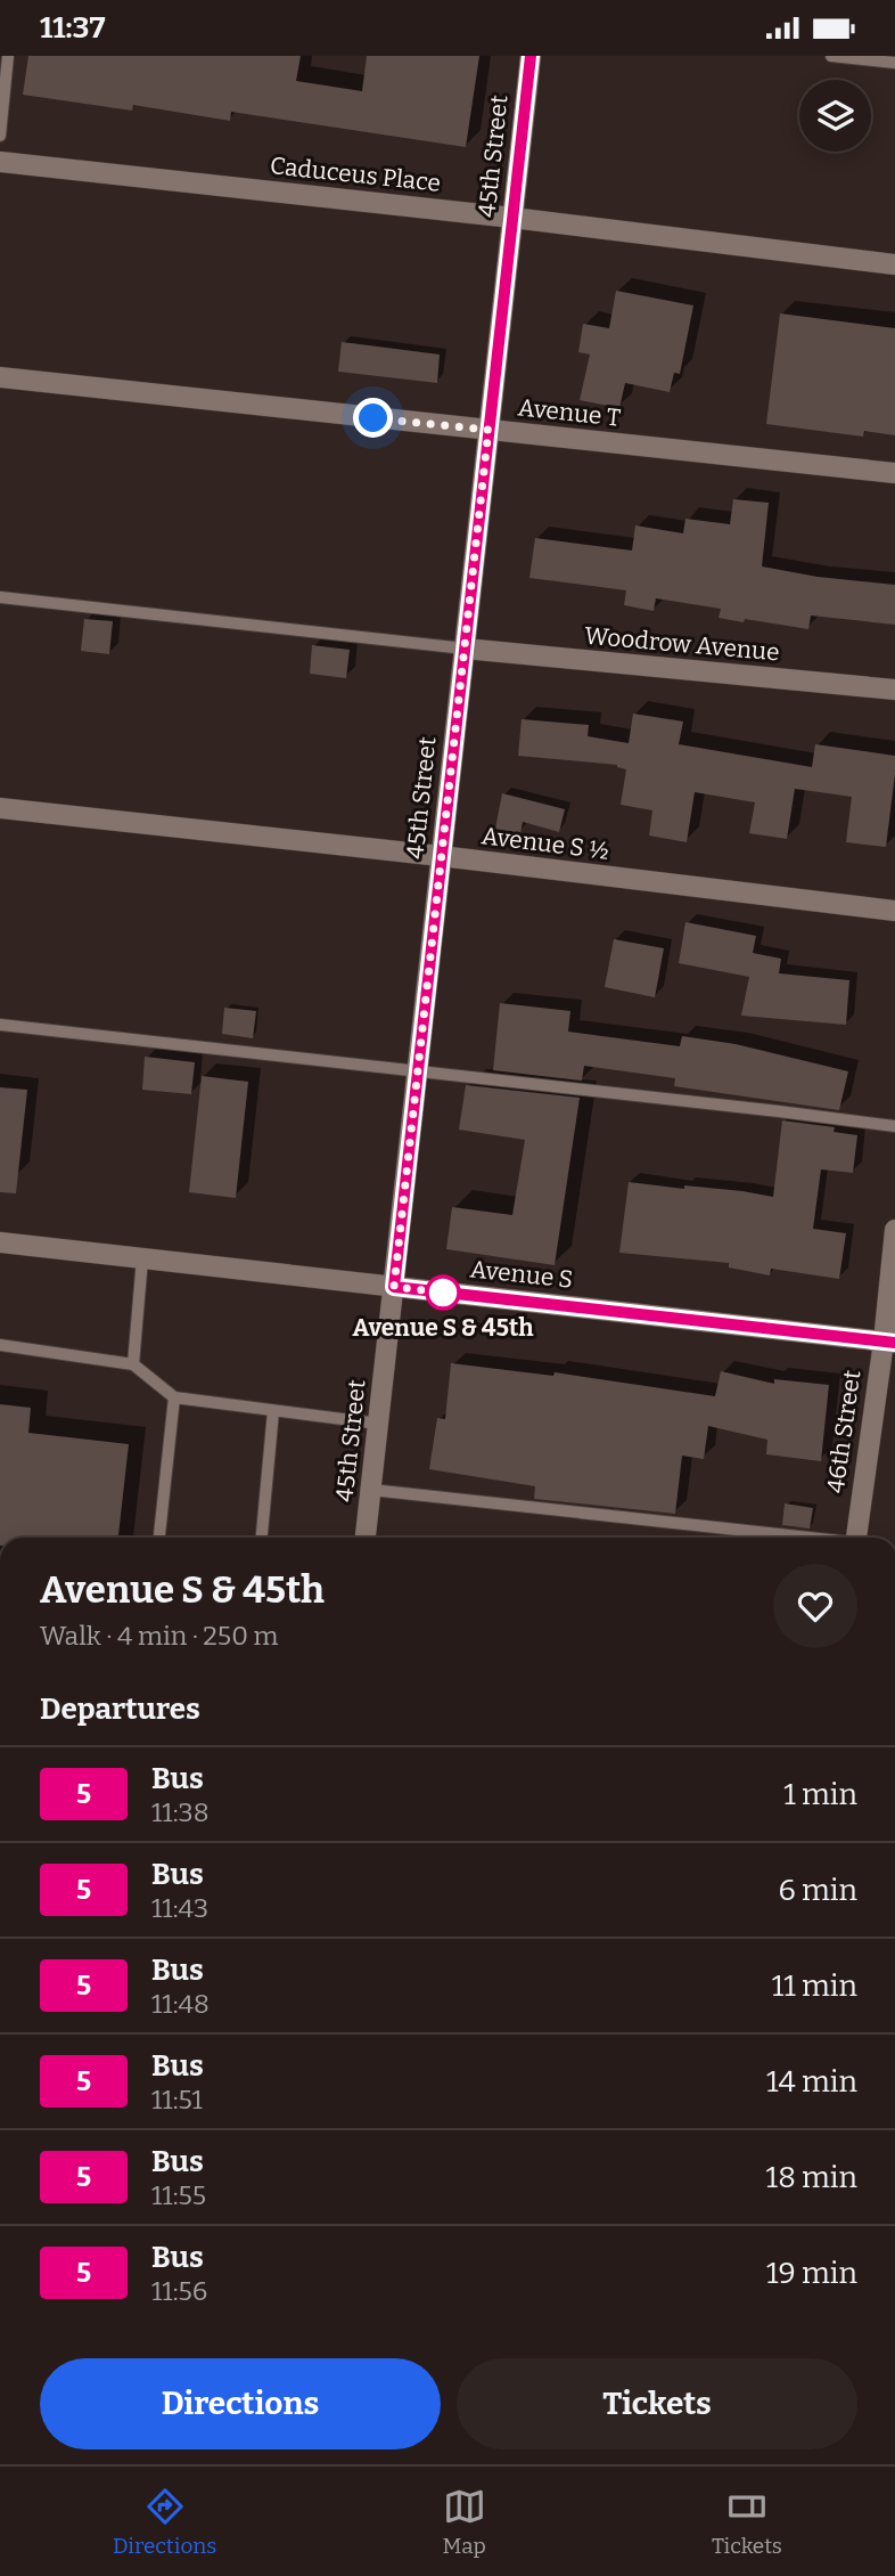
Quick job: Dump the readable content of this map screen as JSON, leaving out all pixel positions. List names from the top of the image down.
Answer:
{
  "streets": {
    "street": [
      "45th Street",
      "Caduceus Place",
      "Avenue T",
      "Woodrow Avenue",
      "Avenue S ½",
      "Avenue S",
      "46th Street"
    ]
  },
  "crossings": [
    ["45th Street", "Caduceus Place"],
    ["45th Street", "Avenue T"],
    ["45th Street", "Woodrow Avenue"],
    ["45th Street", "Avenue S ½"],
    ["45th Street", "Avenue S"],
    ["Avenue S", "46th Street"]
  ],
  "places": ["Avenue S & 45th"],
  "lines": ["bus line 5"],
  "page": {
    "status": "11:37",
    "heading": [
      ["Avenue S & 45th", "Walk · 4 min · 250 m"],
      "Departures"
    ],
    "list": [
      {
        "mark": "5",
        "name": "Bus",
        "note": "11:38",
        "value": "1 min"
      },
      {
        "mark": "5",
        "name": "Bus",
        "note": "11:43",
        "value": "6 min"
      },
      {
        "mark": "5",
        "name": "Bus",
        "note": "11:48",
        "value": "11 min"
      },
      {
        "mark": "5",
        "name": "Bus",
        "note": "11:51",
        "value": "14 min"
      },
      {
        "mark": "5",
        "name": "Bus",
        "note": "11:55",
        "value": "18 min"
      },
      {
        "mark": "5",
        "name": "Bus",
        "note": "11:56",
        "value": "19 min"
      }
    ],
    "buttons": ["Directions", "Tickets"],
    "tabs": ["Directions", "Map", "Tickets"]
  }
}
